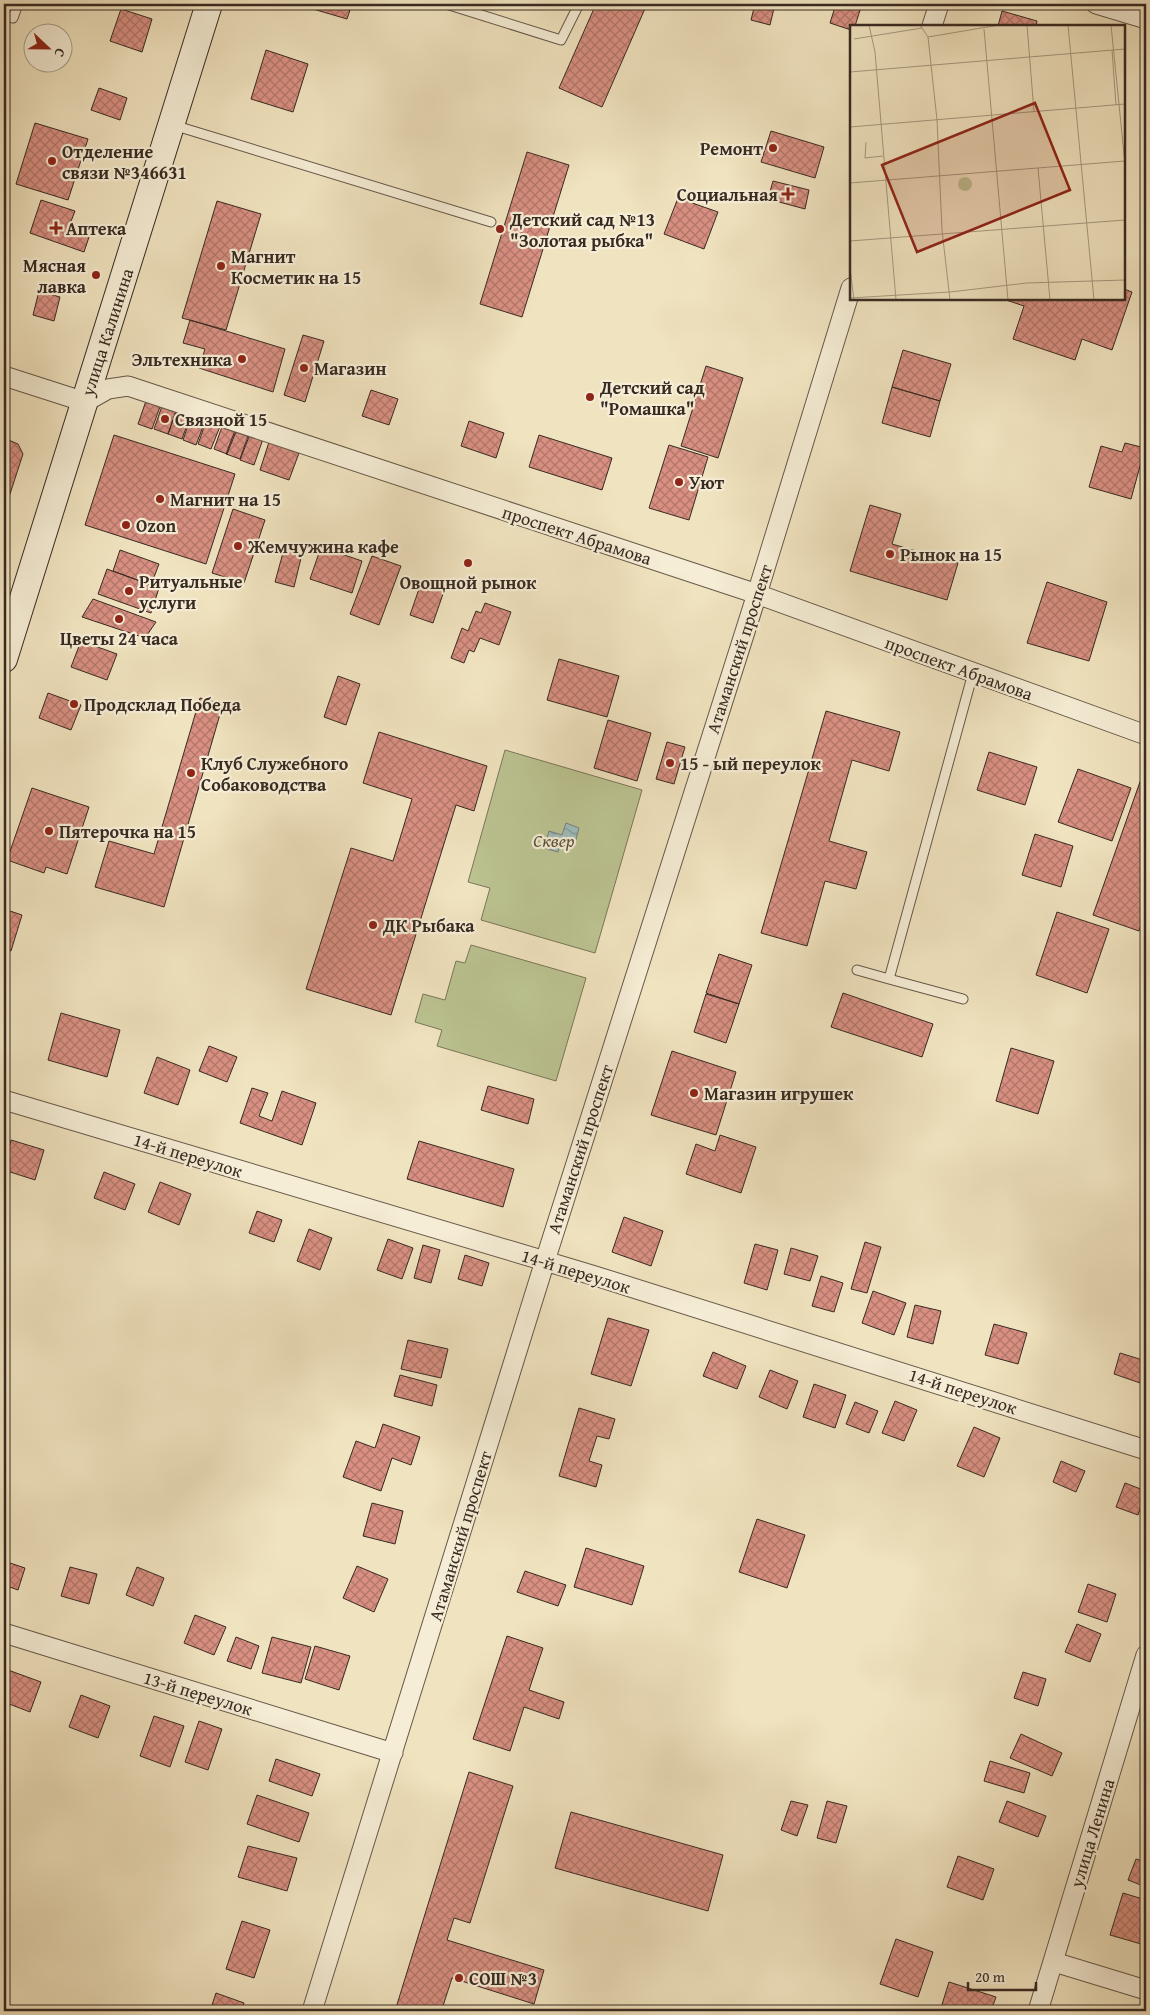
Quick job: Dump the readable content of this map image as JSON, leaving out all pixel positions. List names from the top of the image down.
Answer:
{
  "streets": {
    "main road": ["улица Калинина"],
    "street": [
      "проспект Абрамова",
      "Атаманский проспект",
      "14-й переулок",
      "13-й переулок",
      "улица Ленина"
    ]
  },
  "crossings": [
    ["улица Калинина", "проспект Абрамова"],
    ["проспект Абрамова", "Атаманский проспект"],
    ["Атаманский проспект", "14-й переулок"],
    ["Атаманский проспект", "13-й переулок"]
  ],
  "parks": ["Сквер"],
  "places": {
    "other": [
      "Ремонт",
      "Отделение связи №346631",
      "Детский сад №13 \"Золотая рыбка\"",
      "Магнит Косметик на 15",
      "Мясная лавка",
      "Эльтехника",
      "Магазин",
      "Детский сад \"Ромашка\"",
      "Связной 15",
      "Уют",
      "Магнит на 15",
      "Ozon",
      "Жемчужина кафе",
      "Рынок на 15",
      "Овощной рынок",
      "Ритуальные услуги",
      "Цветы 24 часа",
      "Продсклад Победа",
      "15 - ый переулок",
      "Клуб Служебного Собаководства",
      "Пятерочка на 15",
      "ДК Рыбака",
      "Магазин игрушек",
      "СОШ №3"
    ],
    "health": ["Социальная", "Аптека"]
  },
  "scale_bar": "20 m",
  "north": "right"
}
